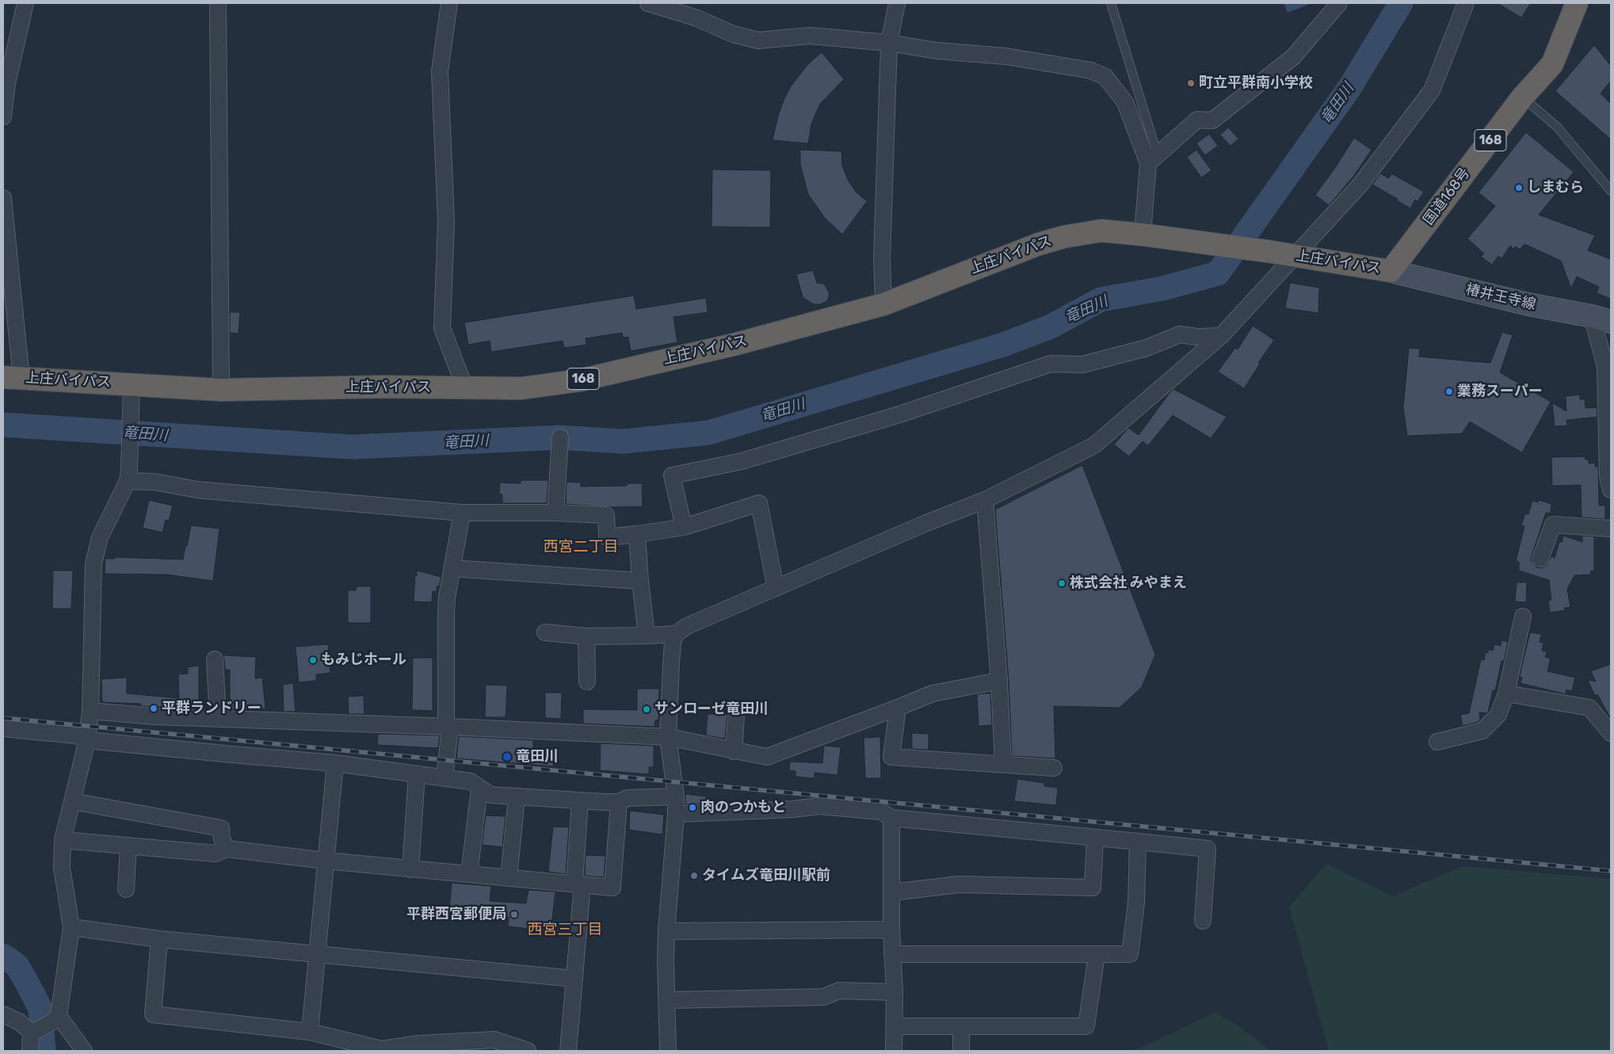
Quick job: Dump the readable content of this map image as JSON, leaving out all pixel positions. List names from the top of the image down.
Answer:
{
  "streets": {
    "highway": ["168", "国道168号", "上庄バイパス"],
    "main road": ["椿井王寺線"]
  },
  "crossings": [
    ["国道168号", "上庄バイパス"],
    ["国道168号", "椿井王寺線"],
    ["上庄バイパス", "椿井王寺線"]
  ],
  "districts": ["西宮二丁目", "西宮三丁目"],
  "water": ["竜田川"],
  "places": [
    "町立平群南小学校",
    "しまむら",
    "業務スーパー",
    "株式会社 みやまえ",
    "もみじホール",
    "平群ランドリー",
    "サンローゼ竜田川",
    "竜田川",
    "肉のつかもと",
    "タイムズ竜田川駅前",
    "平群西宮郵便局"
  ]
}
